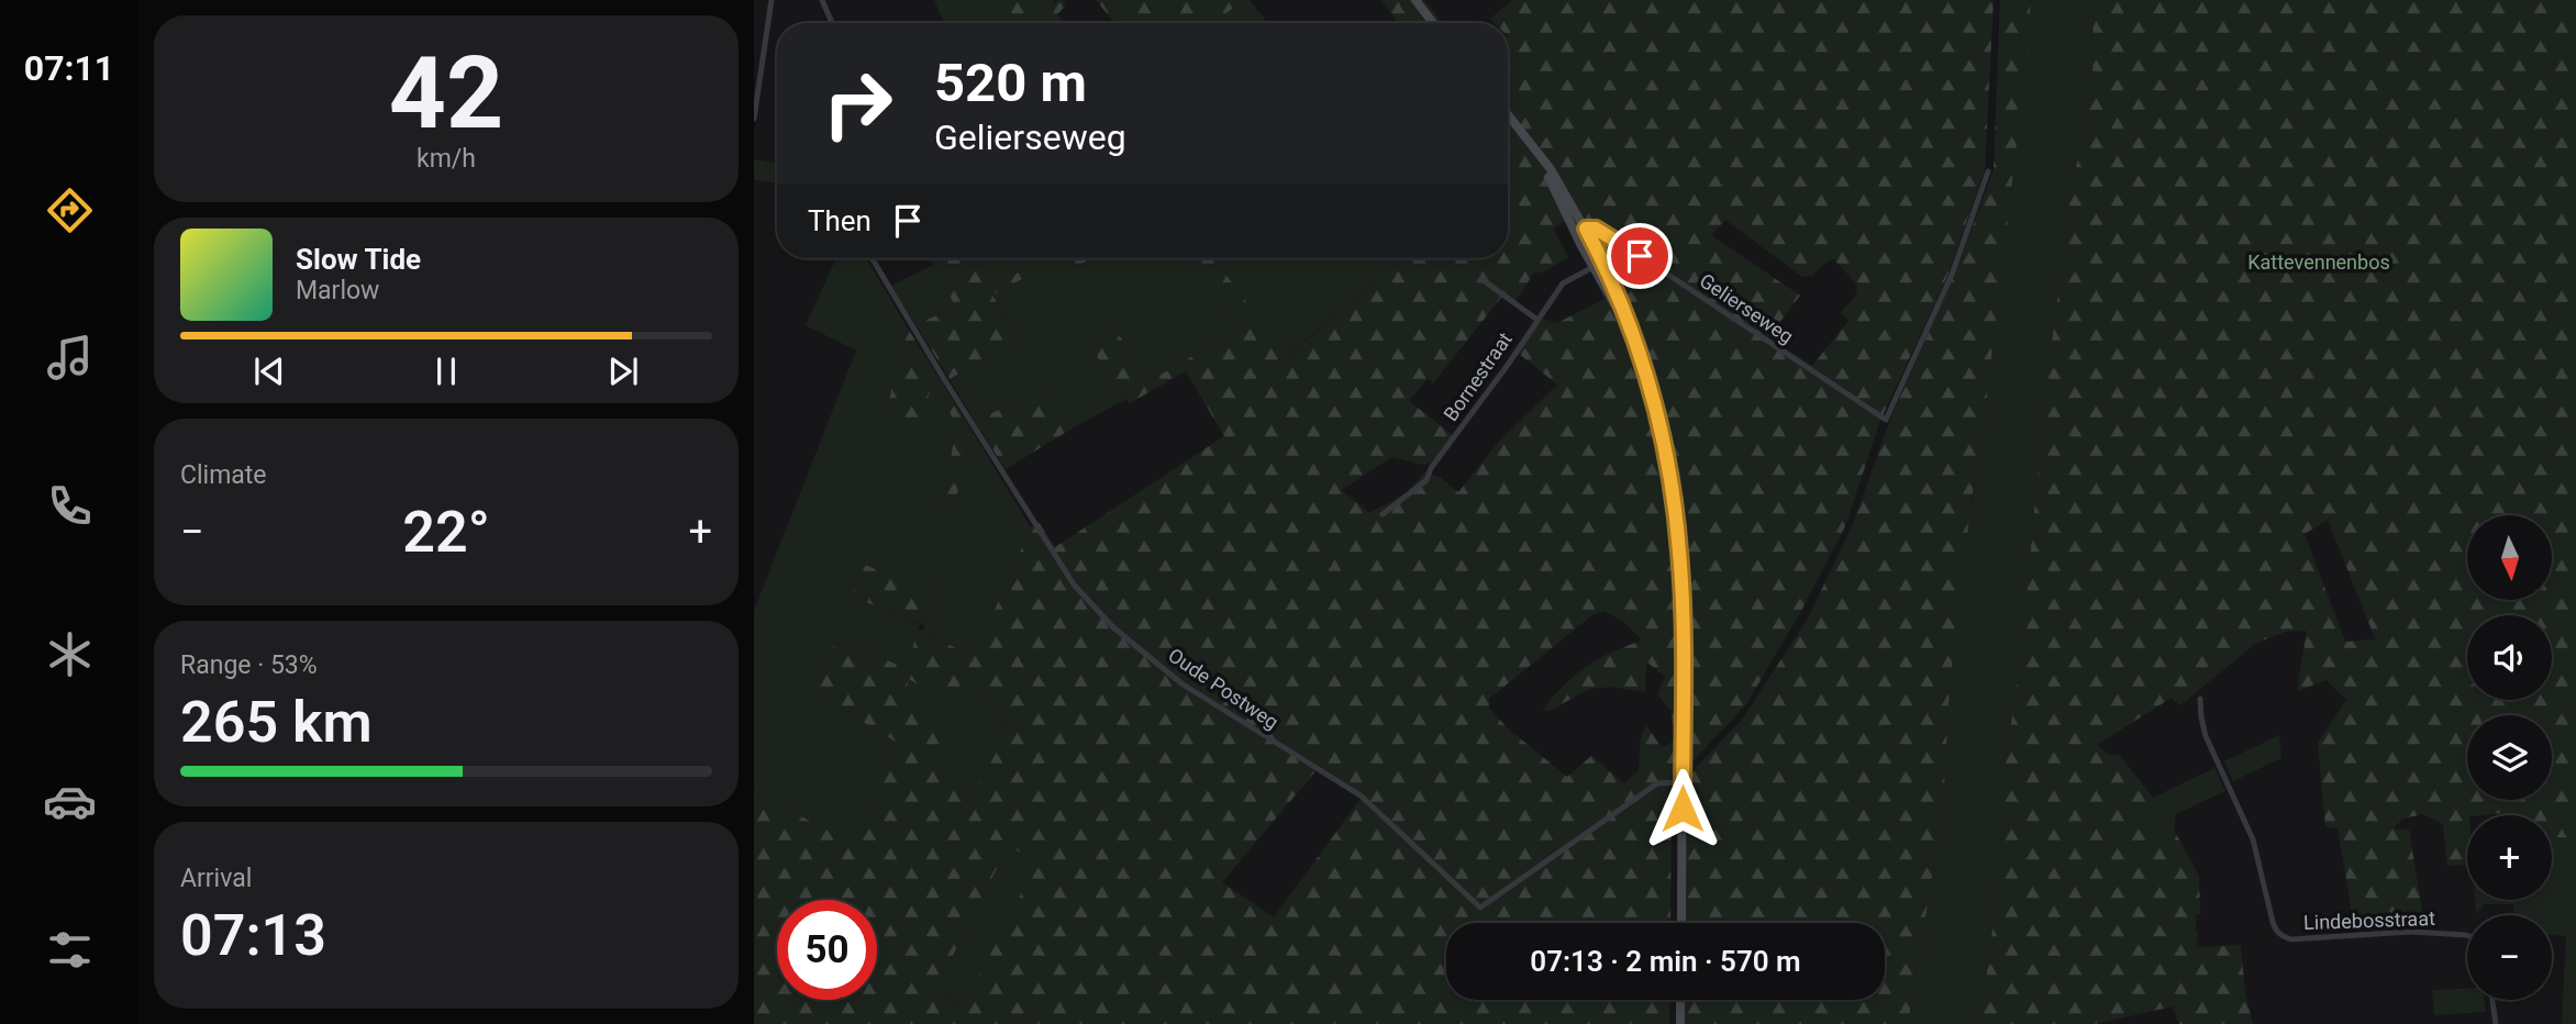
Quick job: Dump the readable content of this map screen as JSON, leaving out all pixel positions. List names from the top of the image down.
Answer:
{
  "streets": {
    "street": [
      "Gelierseweg",
      "Bornestraat",
      "Oude Postweg",
      "Lindebosstraat"
    ]
  },
  "parks": ["Kattevennenbos"],
  "north": "bottom",
  "page": {
    "tabs": "07:11",
    "tile": [
      ["42", "km/h"],
      "Climate",
      ["Range · 53%", "265 km"],
      ["Arrival", "07:13"]
    ],
    "turn": ["520 m", "Gelierseweg"],
    "then": "Then",
    "song": ["Slow Tide", "Marlow"],
    "heat": ["−", "22°", "+"],
    "map_buttons": ["+", "−"],
    "limit": "50",
    "trip": "07:13 · 2 min · 570 m"
  }
}
